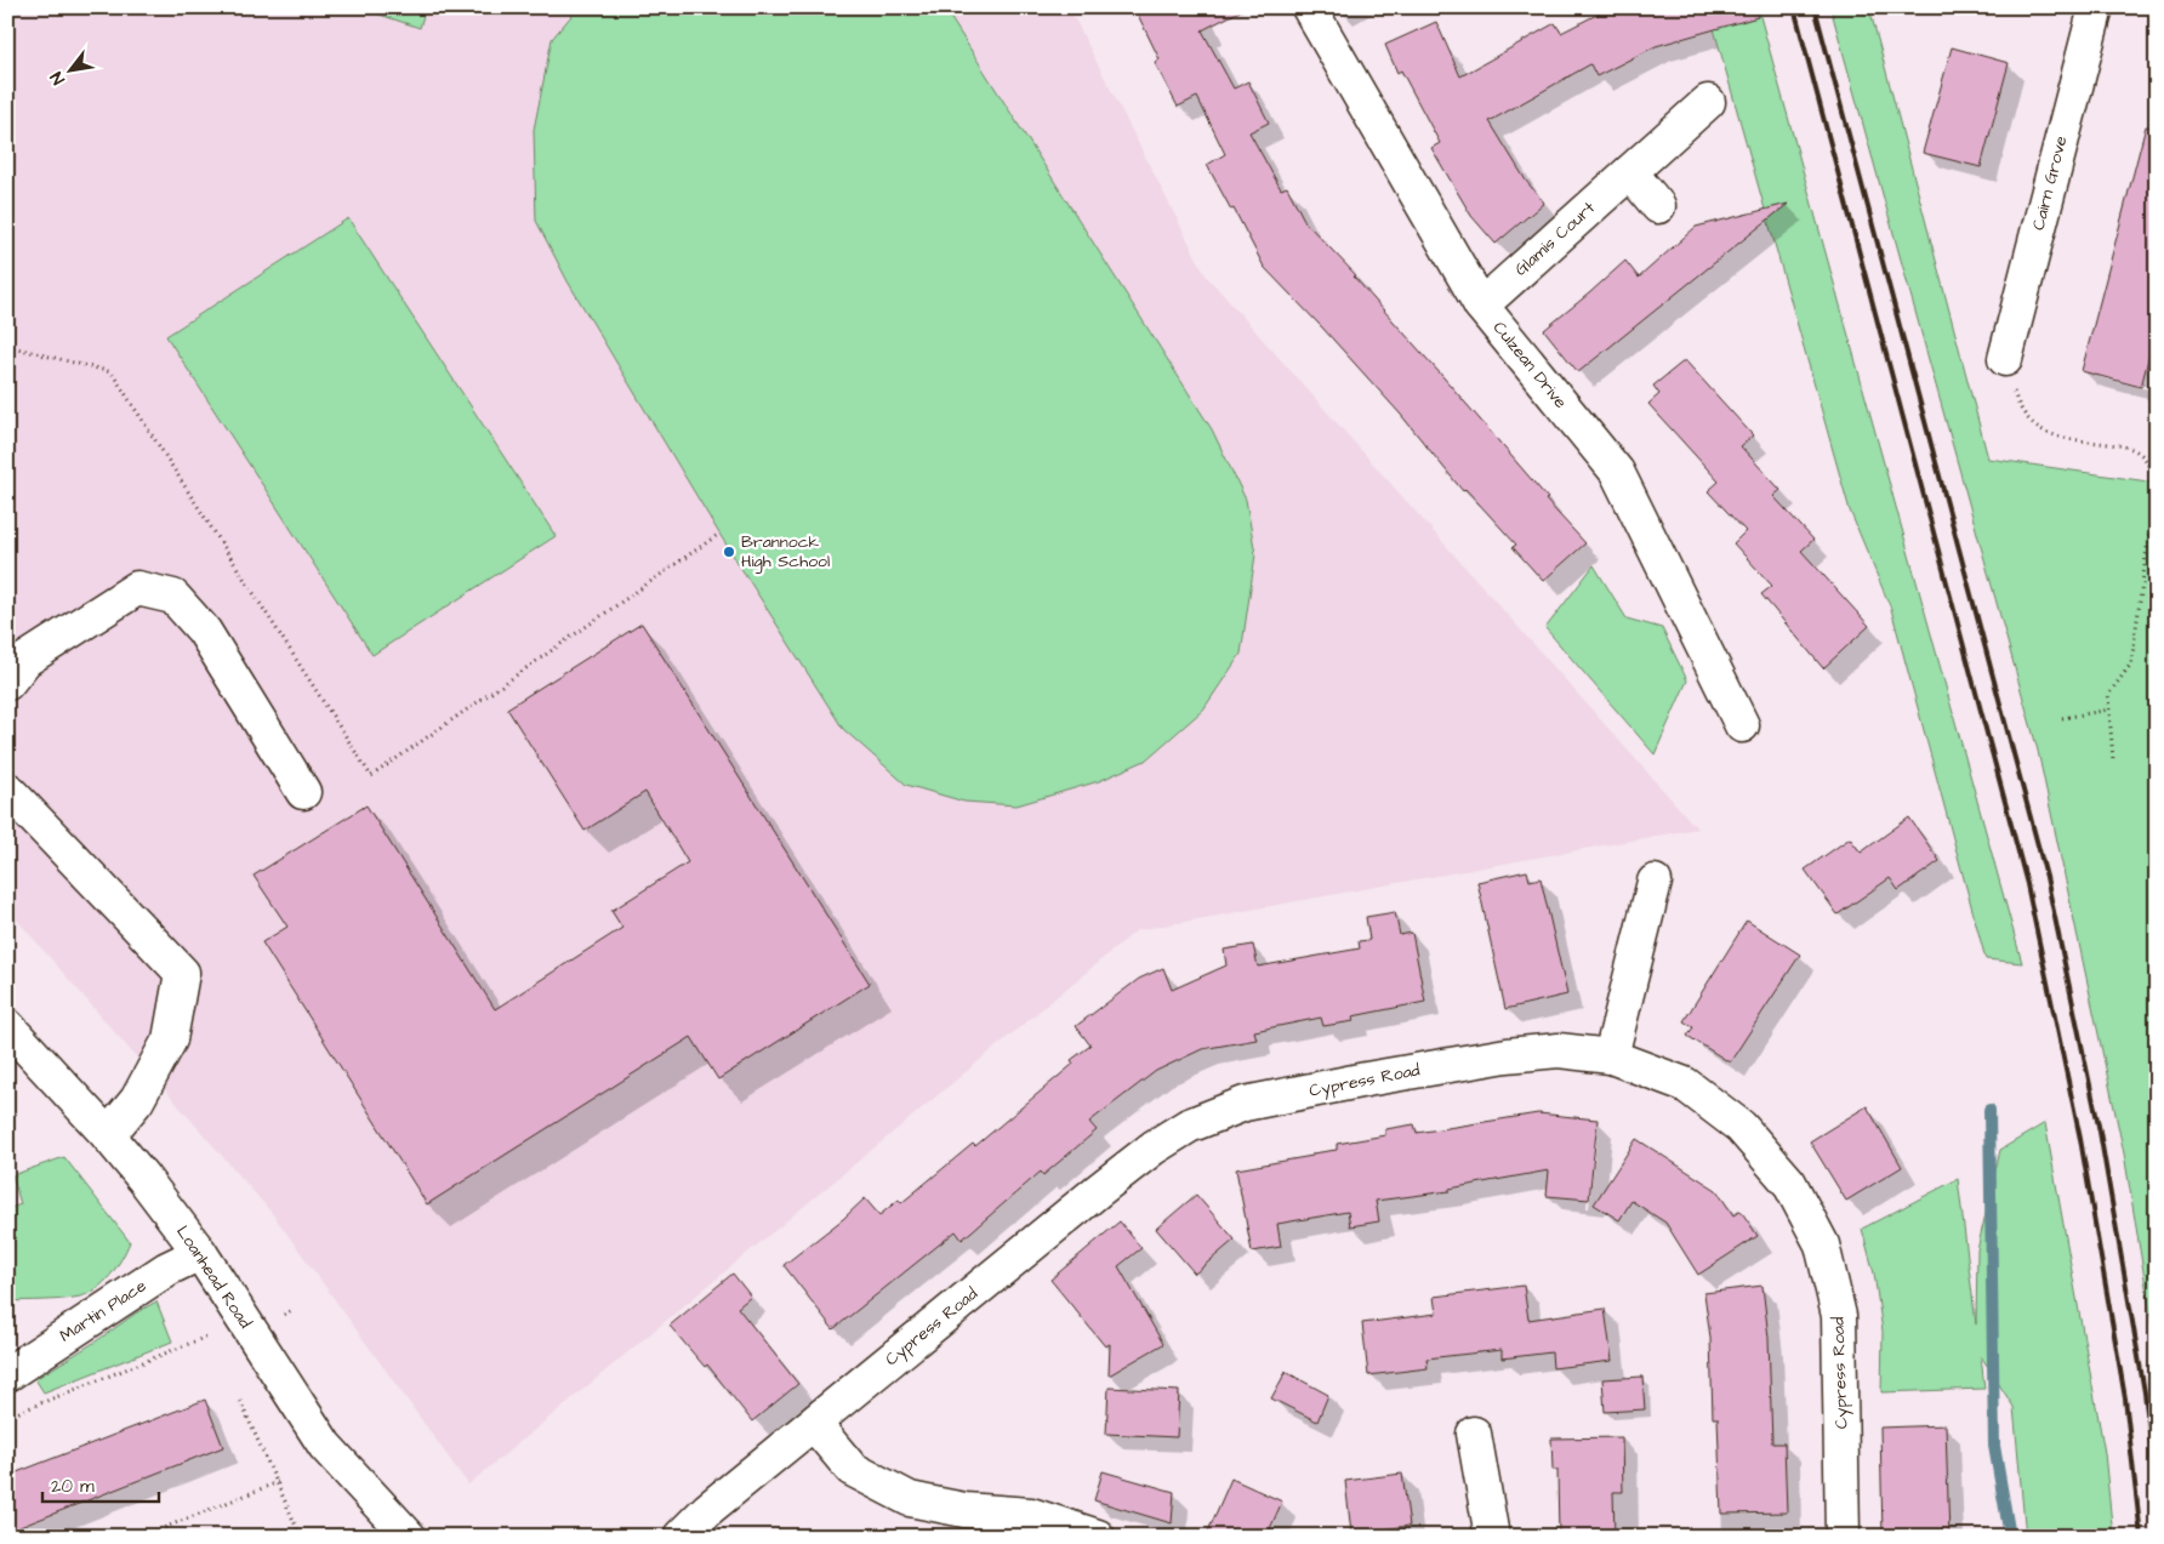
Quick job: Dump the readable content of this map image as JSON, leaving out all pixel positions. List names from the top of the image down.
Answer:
{
  "streets": {
    "street": [
      "Cairn Grove",
      "Glamis Court",
      "Culzean Drive",
      "Cypress Road",
      "Loanhead Road",
      "Martin Place"
    ]
  },
  "crossings": [
    ["Glamis Court", "Culzean Drive"],
    ["Loanhead Road", "Martin Place"]
  ],
  "places": ["Brannock High School"],
  "scale_bar": "20 m",
  "north": "bottom left"
}
